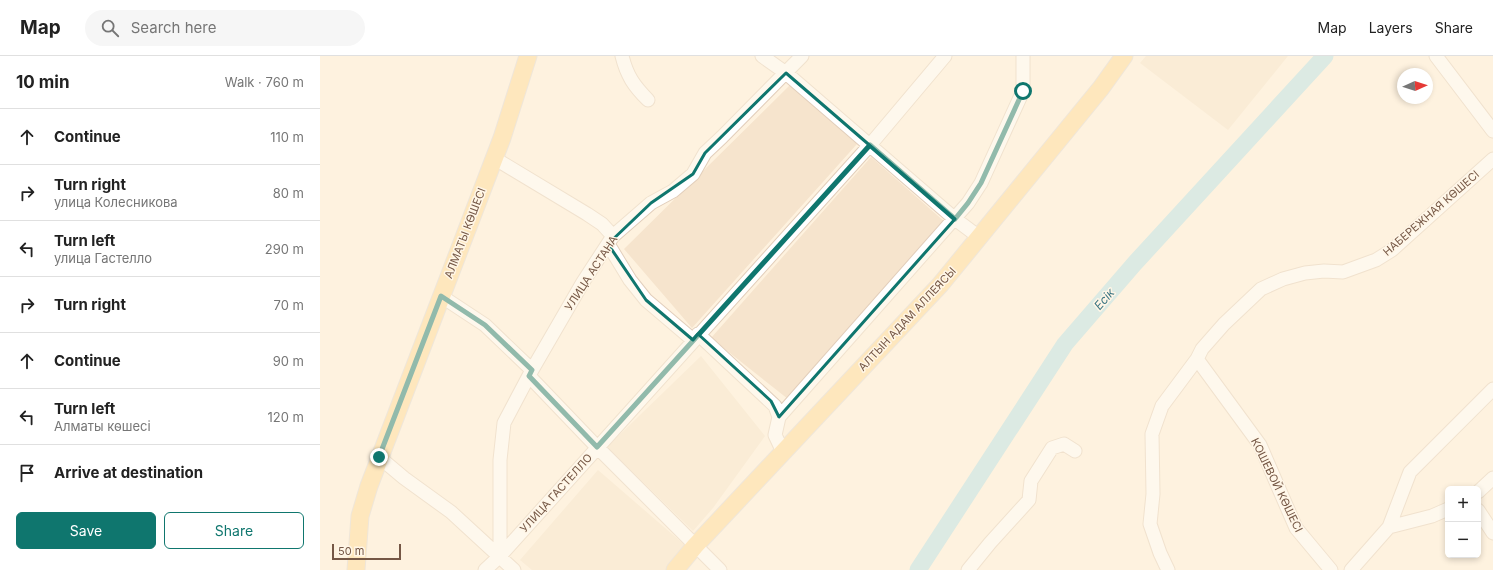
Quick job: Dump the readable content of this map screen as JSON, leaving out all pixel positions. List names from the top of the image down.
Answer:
{
  "streets": {
    "main road": ["АЛМАТЫ КӨШЕСІ", "АЛТЫН АДАМ АЛЛЕЯСЫ"],
    "street": [
      "НАБЕРЕЖНАЯ КӨШЕСІ",
      "УЛИЦА АСТАНА",
      "КОШЕВОЙ КӨШЕСІ",
      "УЛИЦА ГАСТЕЛЛО"
    ]
  },
  "crossings": [
    ["НАБЕРЕЖНАЯ КӨШЕСІ", "КОШЕВОЙ КӨШЕСІ"],
    ["УЛИЦА АСТАНА", "УЛИЦА ГАСТЕЛЛО"]
  ],
  "water": ["Есік"],
  "scale_bar": "50 m",
  "north": "right",
  "page": {
    "header": "Map",
    "search": "Search here",
    "nav": ["Map", "Layers", "Share"],
    "heading": ["10 min", "Walk · 760 m"],
    "list": [
      ["Continue", "110 m"],
      ["Turn right", "улица Колесникова", "80 m"],
      ["Turn left", "улица Гастелло", "290 m"],
      ["Turn right", "70 m"],
      ["Continue", "90 m"],
      ["Turn left", "Алматы көшесі", "120 m"],
      "Arrive at destination"
    ],
    "map_buttons": ["+", "−"],
    "buttons": ["Save", "Share"],
    "scale": "50 m"
  }
}
